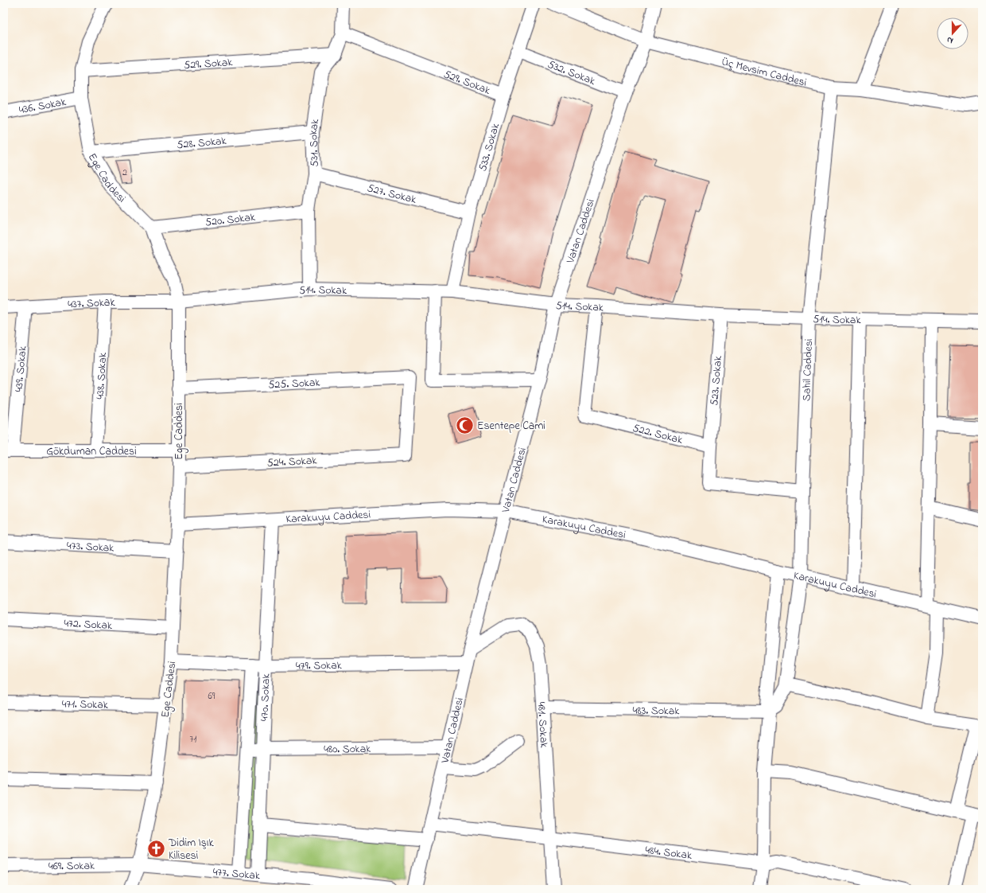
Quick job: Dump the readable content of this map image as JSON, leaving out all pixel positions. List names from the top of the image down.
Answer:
{
  "streets": {
    "street": [
      "529. Sokak",
      "532. Sokak",
      "Üç Mevsim Caddesi",
      "436. Sokak",
      "528. Sokak",
      "531. Sokak",
      "533. Sokak",
      "Ege Caddesi",
      "527. Sokak",
      "520. Sokak",
      "Vatan Caddesi",
      "514. Sokak",
      "437. Sokak",
      "439. Sokak",
      "Sahil Caddesi",
      "438. Sokak",
      "523. Sokak",
      "525. Sokak",
      "522. Sokak",
      "Gökduman Caddesi",
      "524. Sokak",
      "Karakuyu Caddesi",
      "473. Sokak",
      "472. Sokak",
      "479. Sokak",
      "470. Sokak",
      "471. Sokak",
      "483. Sokak",
      "481. Sokak",
      "480. Sokak",
      "484. Sokak",
      "469. Sokak",
      "477. Sokak"
    ]
  },
  "crossings": [
    ["529. Sokak", "531. Sokak"],
    ["529. Sokak", "533. Sokak"],
    ["529. Sokak", "Ege Caddesi"],
    ["532. Sokak", "533. Sokak"],
    ["532. Sokak", "Vatan Caddesi"],
    ["Üç Mevsim Caddesi", "Vatan Caddesi"],
    ["Üç Mevsim Caddesi", "Sahil Caddesi"],
    ["436. Sokak", "Ege Caddesi"],
    ["528. Sokak", "531. Sokak"],
    ["528. Sokak", "Ege Caddesi"],
    ["531. Sokak", "527. Sokak"],
    ["531. Sokak", "520. Sokak"],
    ["531. Sokak", "514. Sokak"],
    ["533. Sokak", "527. Sokak"],
    ["533. Sokak", "514. Sokak"],
    ["Ege Caddesi", "520. Sokak"],
    ["Ege Caddesi", "514. Sokak"],
    ["Ege Caddesi", "437. Sokak"],
    ["Ege Caddesi", "525. Sokak"],
    ["Ege Caddesi", "Gökduman Caddesi"],
    ["Ege Caddesi", "524. Sokak"],
    ["Ege Caddesi", "Karakuyu Caddesi"],
    ["Ege Caddesi", "473. Sokak"],
    ["Ege Caddesi", "472. Sokak"],
    ["Ege Caddesi", "479. Sokak"],
    ["Ege Caddesi", "471. Sokak"],
    ["Ege Caddesi", "469. Sokak"],
    ["Ege Caddesi", "477. Sokak"],
    ["Vatan Caddesi", "514. Sokak"],
    ["Vatan Caddesi", "Karakuyu Caddesi"],
    ["Vatan Caddesi", "479. Sokak"],
    ["Vatan Caddesi", "481. Sokak"],
    ["Vatan Caddesi", "480. Sokak"],
    ["Vatan Caddesi", "484. Sokak"],
    ["514. Sokak", "437. Sokak"],
    ["514. Sokak", "Sahil Caddesi"],
    ["514. Sokak", "523. Sokak"],
    ["514. Sokak", "522. Sokak"],
    ["437. Sokak", "439. Sokak"],
    ["437. Sokak", "438. Sokak"],
    ["439. Sokak", "Gökduman Caddesi"],
    ["Sahil Caddesi", "Karakuyu Caddesi"],
    ["Sahil Caddesi", "483. Sokak"],
    ["438. Sokak", "Gökduman Caddesi"],
    ["523. Sokak", "522. Sokak"],
    ["525. Sokak", "524. Sokak"],
    ["Karakuyu Caddesi", "470. Sokak"],
    ["479. Sokak", "470. Sokak"],
    ["470. Sokak", "480. Sokak"],
    ["470. Sokak", "477. Sokak"],
    ["483. Sokak", "481. Sokak"],
    ["481. Sokak", "484. Sokak"],
    ["469. Sokak", "477. Sokak"]
  ],
  "places": {
    "mosque": ["Esentepe Cami"],
    "church": ["Didim Işık Kilisesi"]
  },
  "house_numbers": ["2", "69", "71"],
  "north": "bottom"
}
